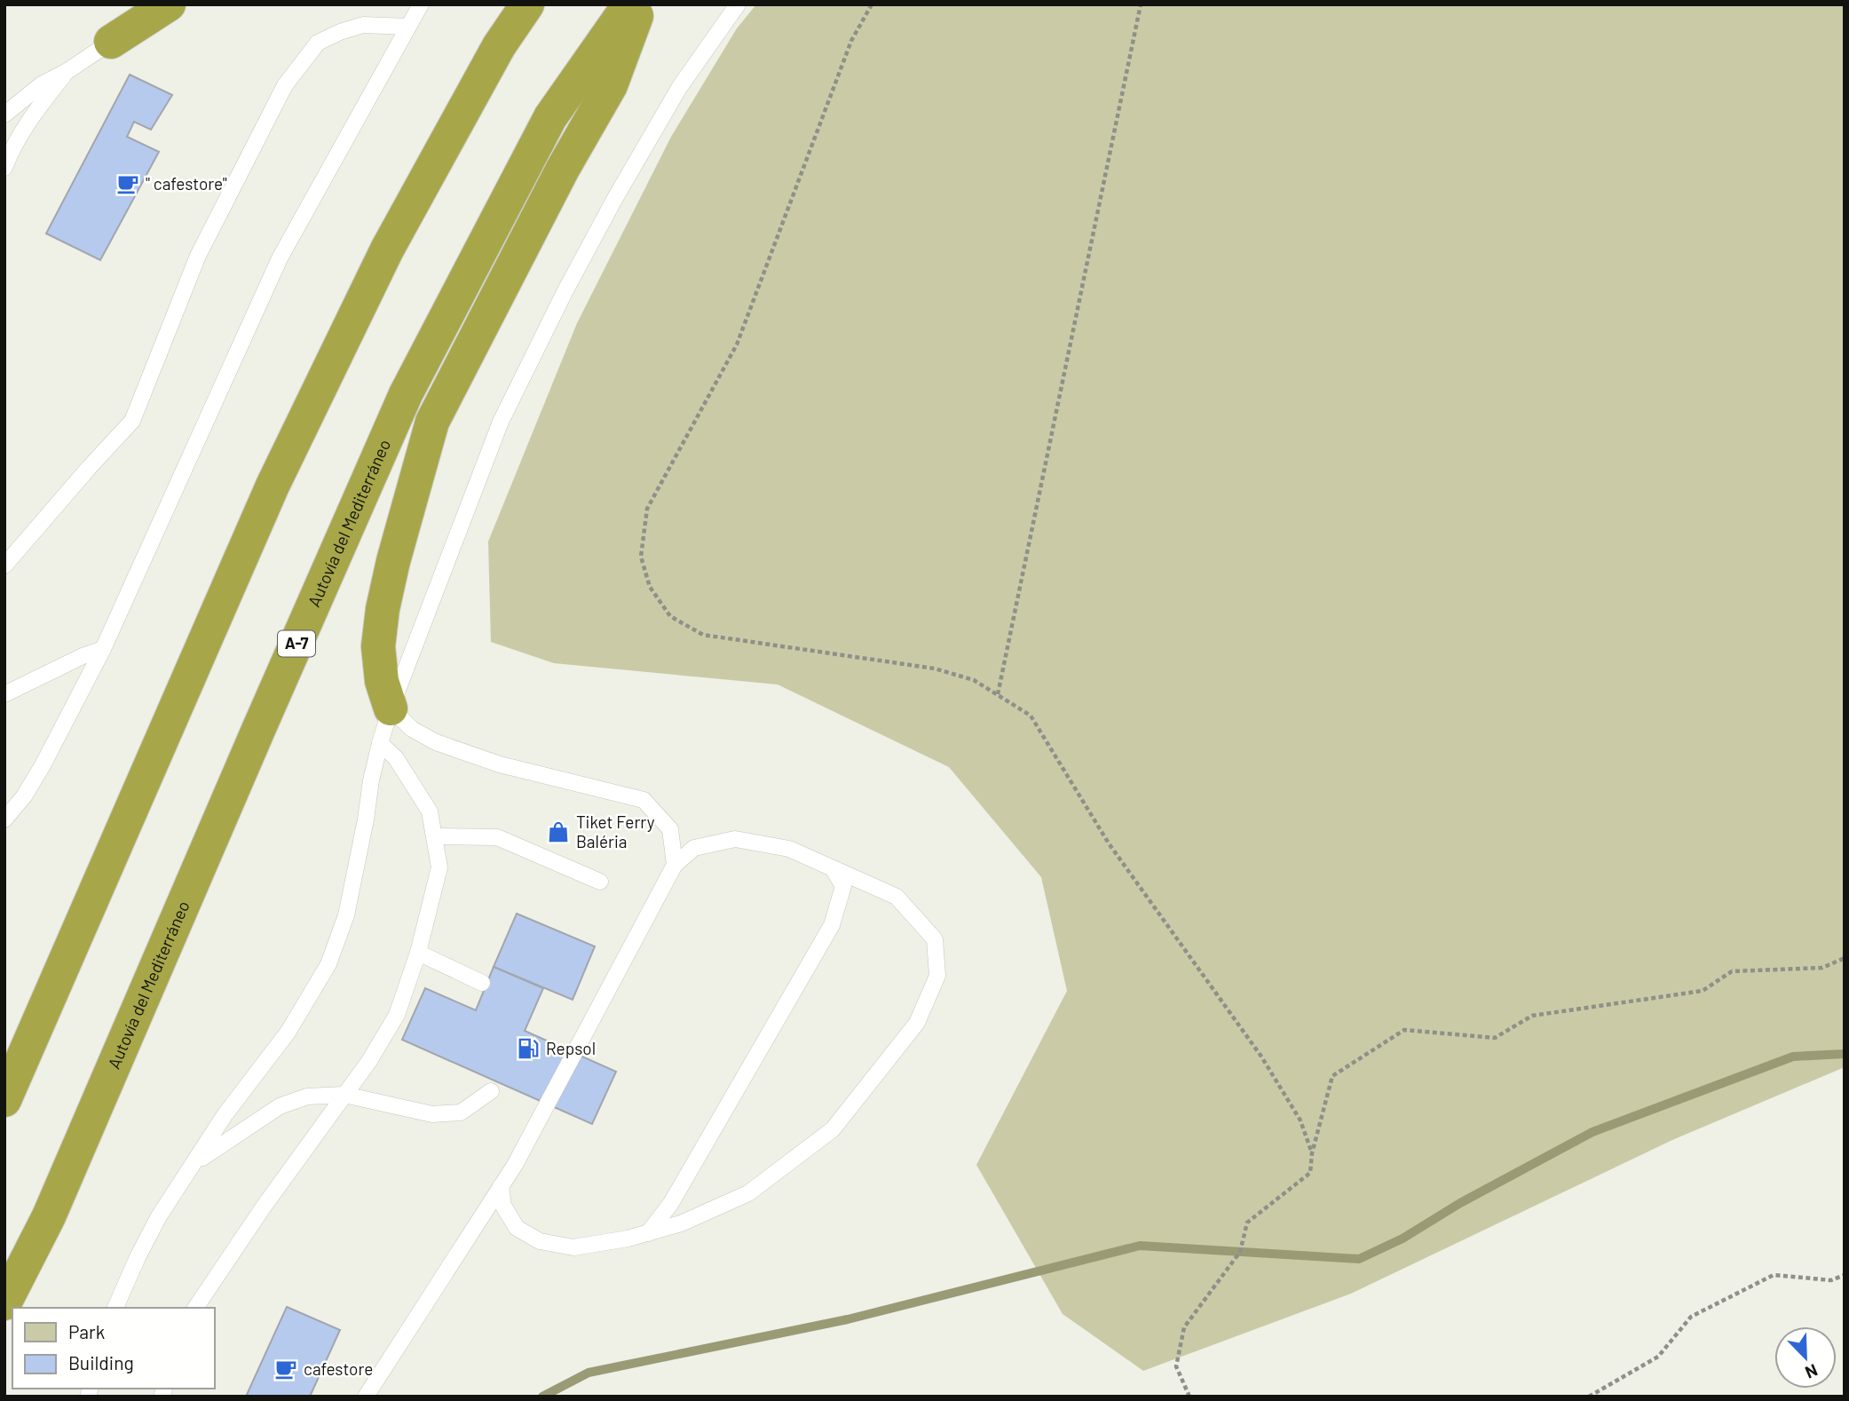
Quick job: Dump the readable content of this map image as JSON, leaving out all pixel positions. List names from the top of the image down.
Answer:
{
  "streets": {
    "highway": ["Autovía del Mediterráneo", "A-7"]
  },
  "places": {
    "cafe": ["\" cafestore\"", "cafestore"],
    "shop": ["Tiket Ferry Baléria"],
    "fuel station": ["Repsol"]
  },
  "legend": ["Park", "Building"],
  "north": "bottom right"
}
